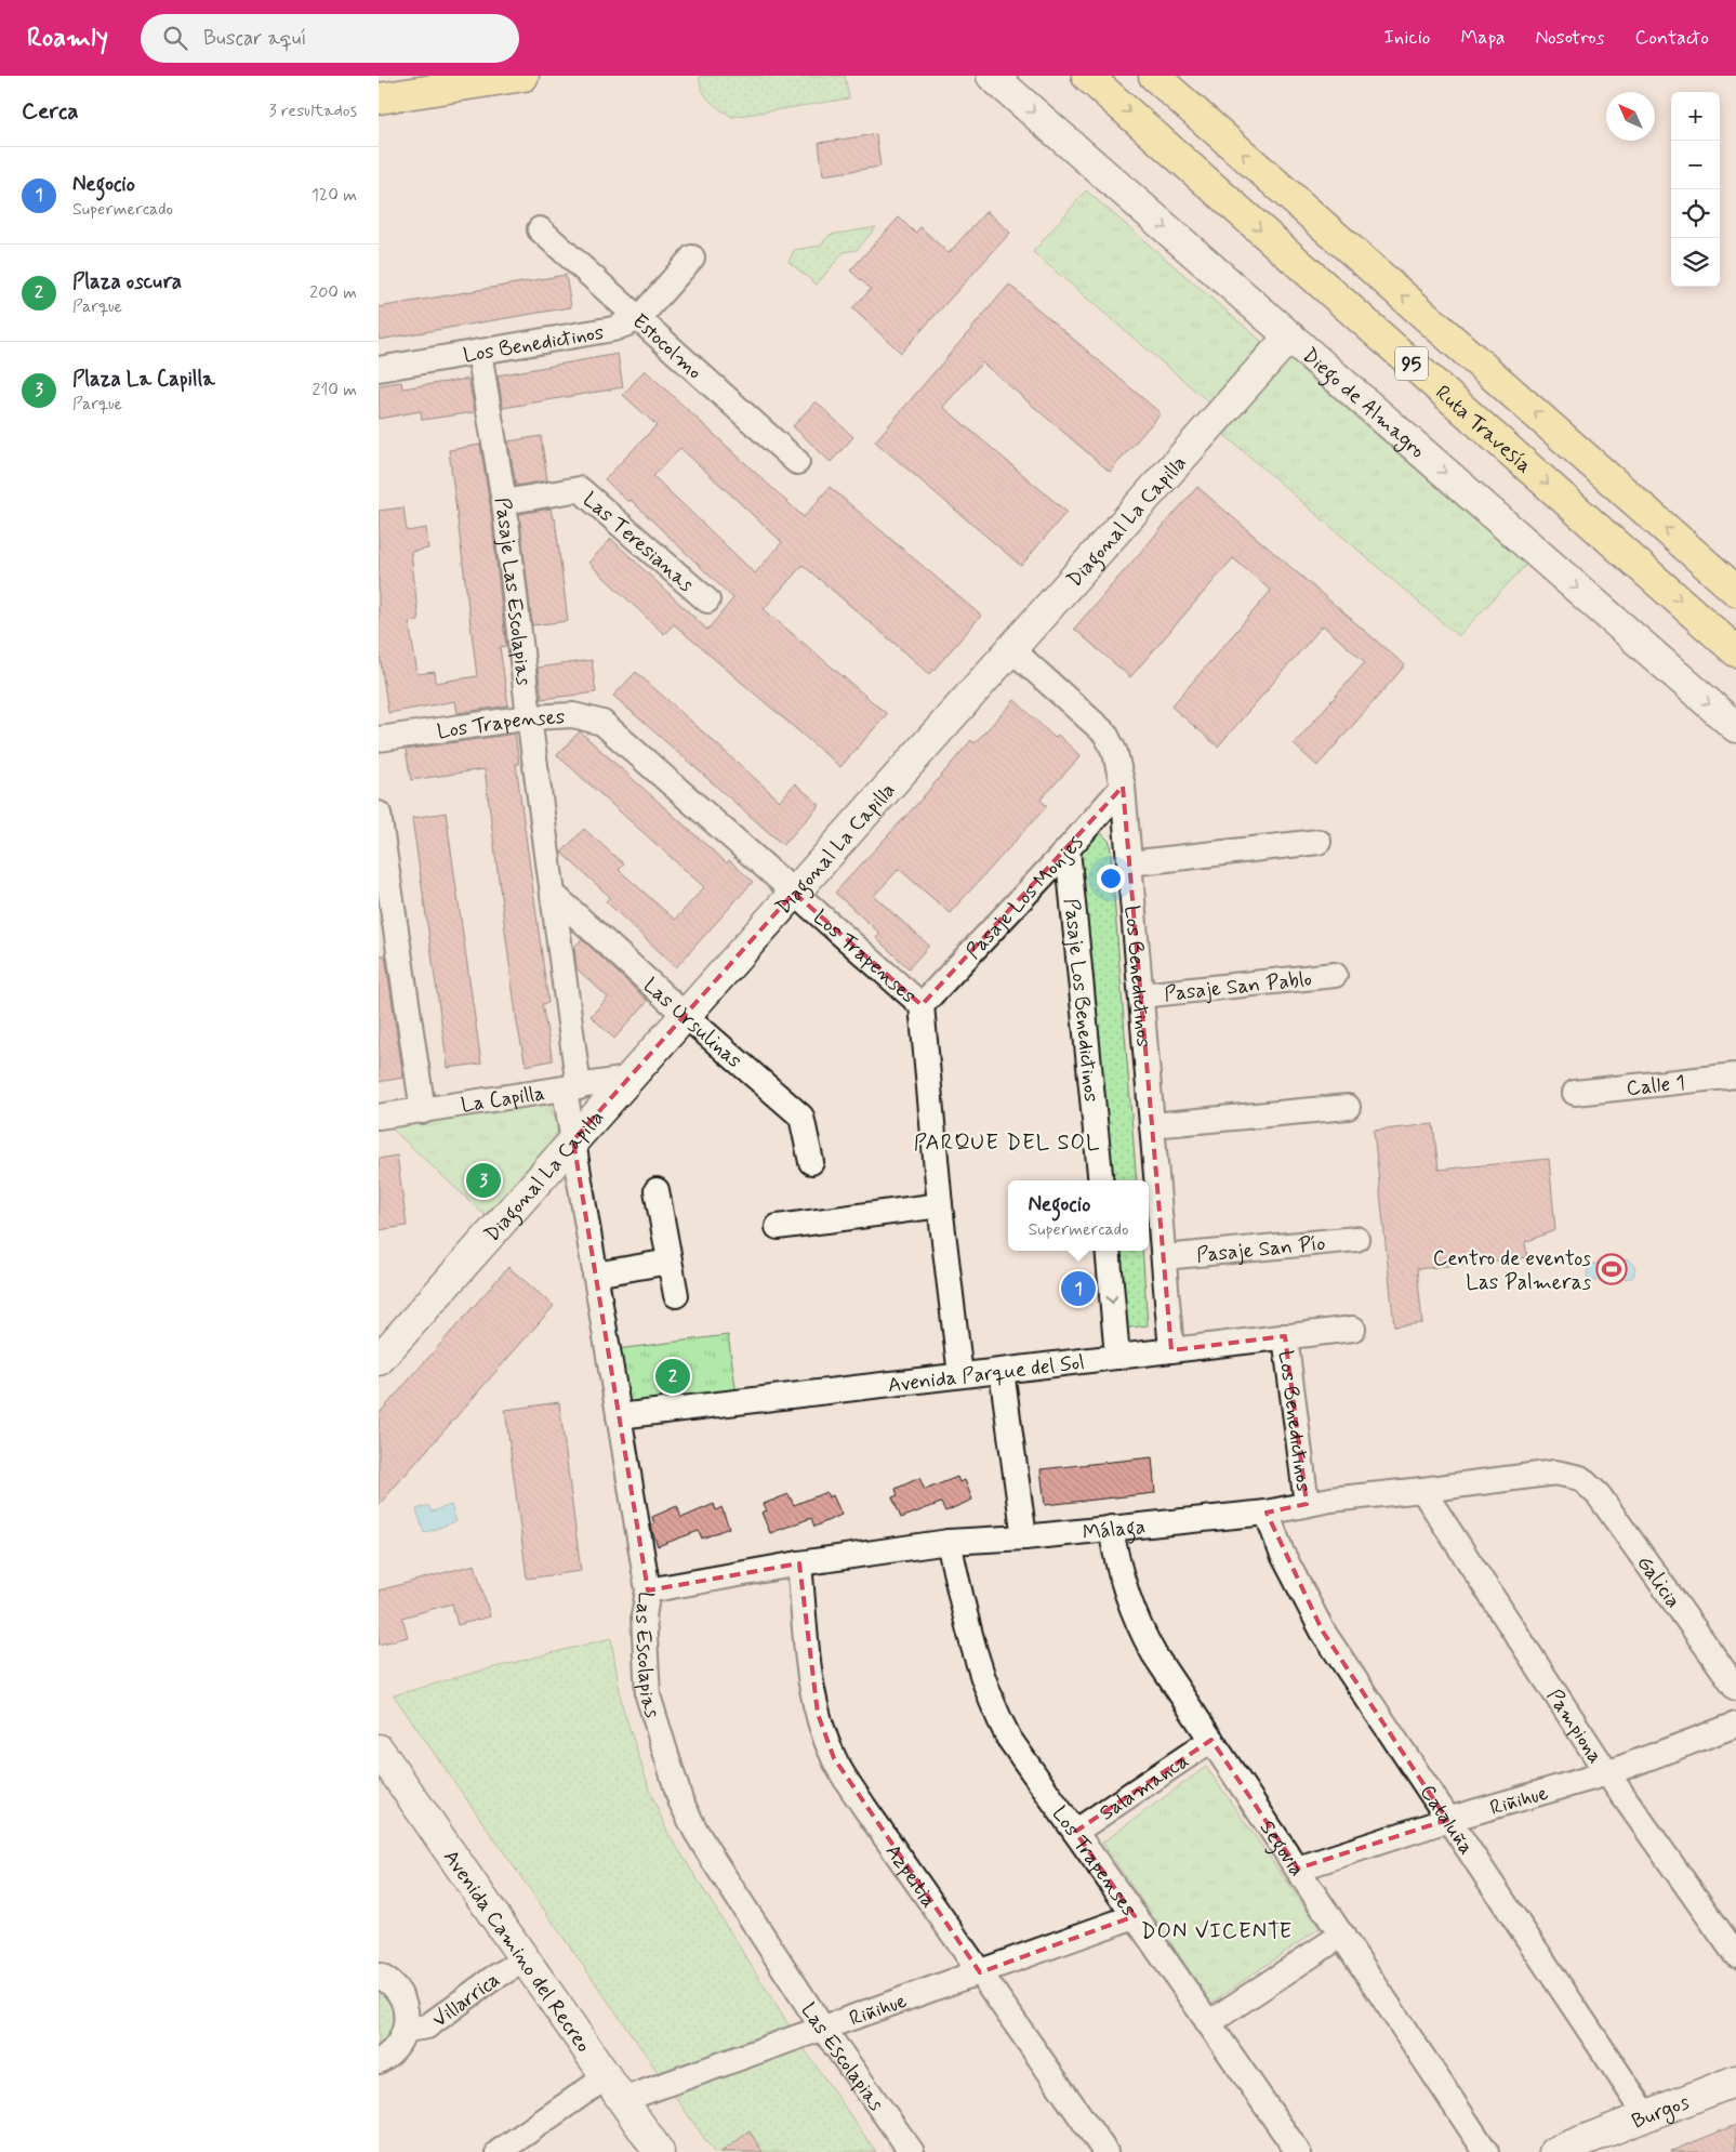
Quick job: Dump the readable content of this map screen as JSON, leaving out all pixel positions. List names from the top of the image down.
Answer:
{
  "streets": {
    "main road": ["95", "Ruta Travesía"],
    "street": [
      "Los Benedictinos",
      "Estocolmo",
      "Diego de Almagro",
      "Diagonal La Capilla",
      "Las Teresianas",
      "Pasaje Las Escolapias",
      "Los Trapenses",
      "Pasaje Los Monjes",
      "Pasaje San Pablo",
      "Pasaje Los Benedictinos",
      "Las Ursulinas",
      "Calle 1",
      "La Capilla",
      "Pasaje San Pío",
      "Avenida Parque del Sol",
      "Málaga",
      "Galicia",
      "Las Escolapias",
      "Pampiona",
      "Salamanca",
      "Riñihue",
      "Cataluña",
      "Segovia",
      "Azpeitia",
      "Avenida Camino del Recreo",
      "Villarrica",
      "Burgos"
    ]
  },
  "crossings": [
    ["Los Benedictinos", "Estocolmo"],
    ["Los Benedictinos", "Diagonal La Capilla"],
    ["Los Benedictinos", "Pasaje Las Escolapias"],
    ["Los Benedictinos", "Pasaje Los Monjes"],
    ["Los Benedictinos", "Pasaje San Pablo"],
    ["Los Benedictinos", "Pasaje San Pío"],
    ["Los Benedictinos", "Avenida Parque del Sol"],
    ["Los Benedictinos", "Málaga"],
    ["Diego de Almagro", "Diagonal La Capilla"],
    ["Diagonal La Capilla", "Los Trapenses"],
    ["Diagonal La Capilla", "Las Ursulinas"],
    ["Diagonal La Capilla", "La Capilla"],
    ["Diagonal La Capilla", "Las Escolapias"],
    ["Las Teresianas", "Pasaje Las Escolapias"],
    ["Pasaje Las Escolapias", "Los Trapenses"],
    ["Pasaje Las Escolapias", "Las Ursulinas"],
    ["Pasaje Las Escolapias", "La Capilla"],
    ["Pasaje Las Escolapias", "Las Escolapias"],
    ["Los Trapenses", "Pasaje Los Monjes"],
    ["Los Trapenses", "Avenida Parque del Sol"],
    ["Los Trapenses", "Málaga"],
    ["Los Trapenses", "Salamanca"],
    ["Los Trapenses", "Riñihue"],
    ["Pasaje Los Monjes", "Pasaje Los Benedictinos"],
    ["La Capilla", "Las Escolapias"],
    ["Avenida Parque del Sol", "Las Escolapias"],
    ["Málaga", "Galicia"],
    ["Málaga", "Las Escolapias"],
    ["Málaga", "Pampiona"],
    ["Málaga", "Cataluña"],
    ["Málaga", "Segovia"],
    ["Málaga", "Azpeitia"],
    ["Las Escolapias", "Riñihue"],
    ["Pampiona", "Riñihue"],
    ["Salamanca", "Segovia"],
    ["Riñihue", "Cataluña"],
    ["Riñihue", "Segovia"],
    ["Riñihue", "Azpeitia"],
    ["Riñihue", "Avenida Camino del Recreo"],
    ["Cataluña", "Burgos"],
    ["Avenida Camino del Recreo", "Villarrica"]
  ],
  "one_way": ["Diego de Almagro"],
  "districts": ["PARQUE DEL SOL", "DON VICENTE"],
  "places": {
    "sports": ["Centro de eventos Las Palmeras"]
  },
  "north": "top left",
  "page": {
    "header": "Roamly",
    "search": "Buscar aquí",
    "nav": [
      "Inicio",
      "Mapa",
      "Nosotros",
      "Contacto"
    ],
    "heading": ["Cerca", "3 resultados"],
    "map_buttons": ["+", "−"],
    "list": [
      {
        "mark": "1",
        "name": "Negocio",
        "note": "Supermercado",
        "value": "120 m"
      },
      {
        "mark": "2",
        "name": "Plaza oscura",
        "note": "Parque",
        "value": "200 m"
      },
      {
        "mark": "3",
        "name": "Plaza La Capilla",
        "note": "Parque",
        "value": "210 m"
      }
    ],
    "pins": ["3", "1", "2"],
    "popup": ["Negocio", "Supermercado"]
  }
}
